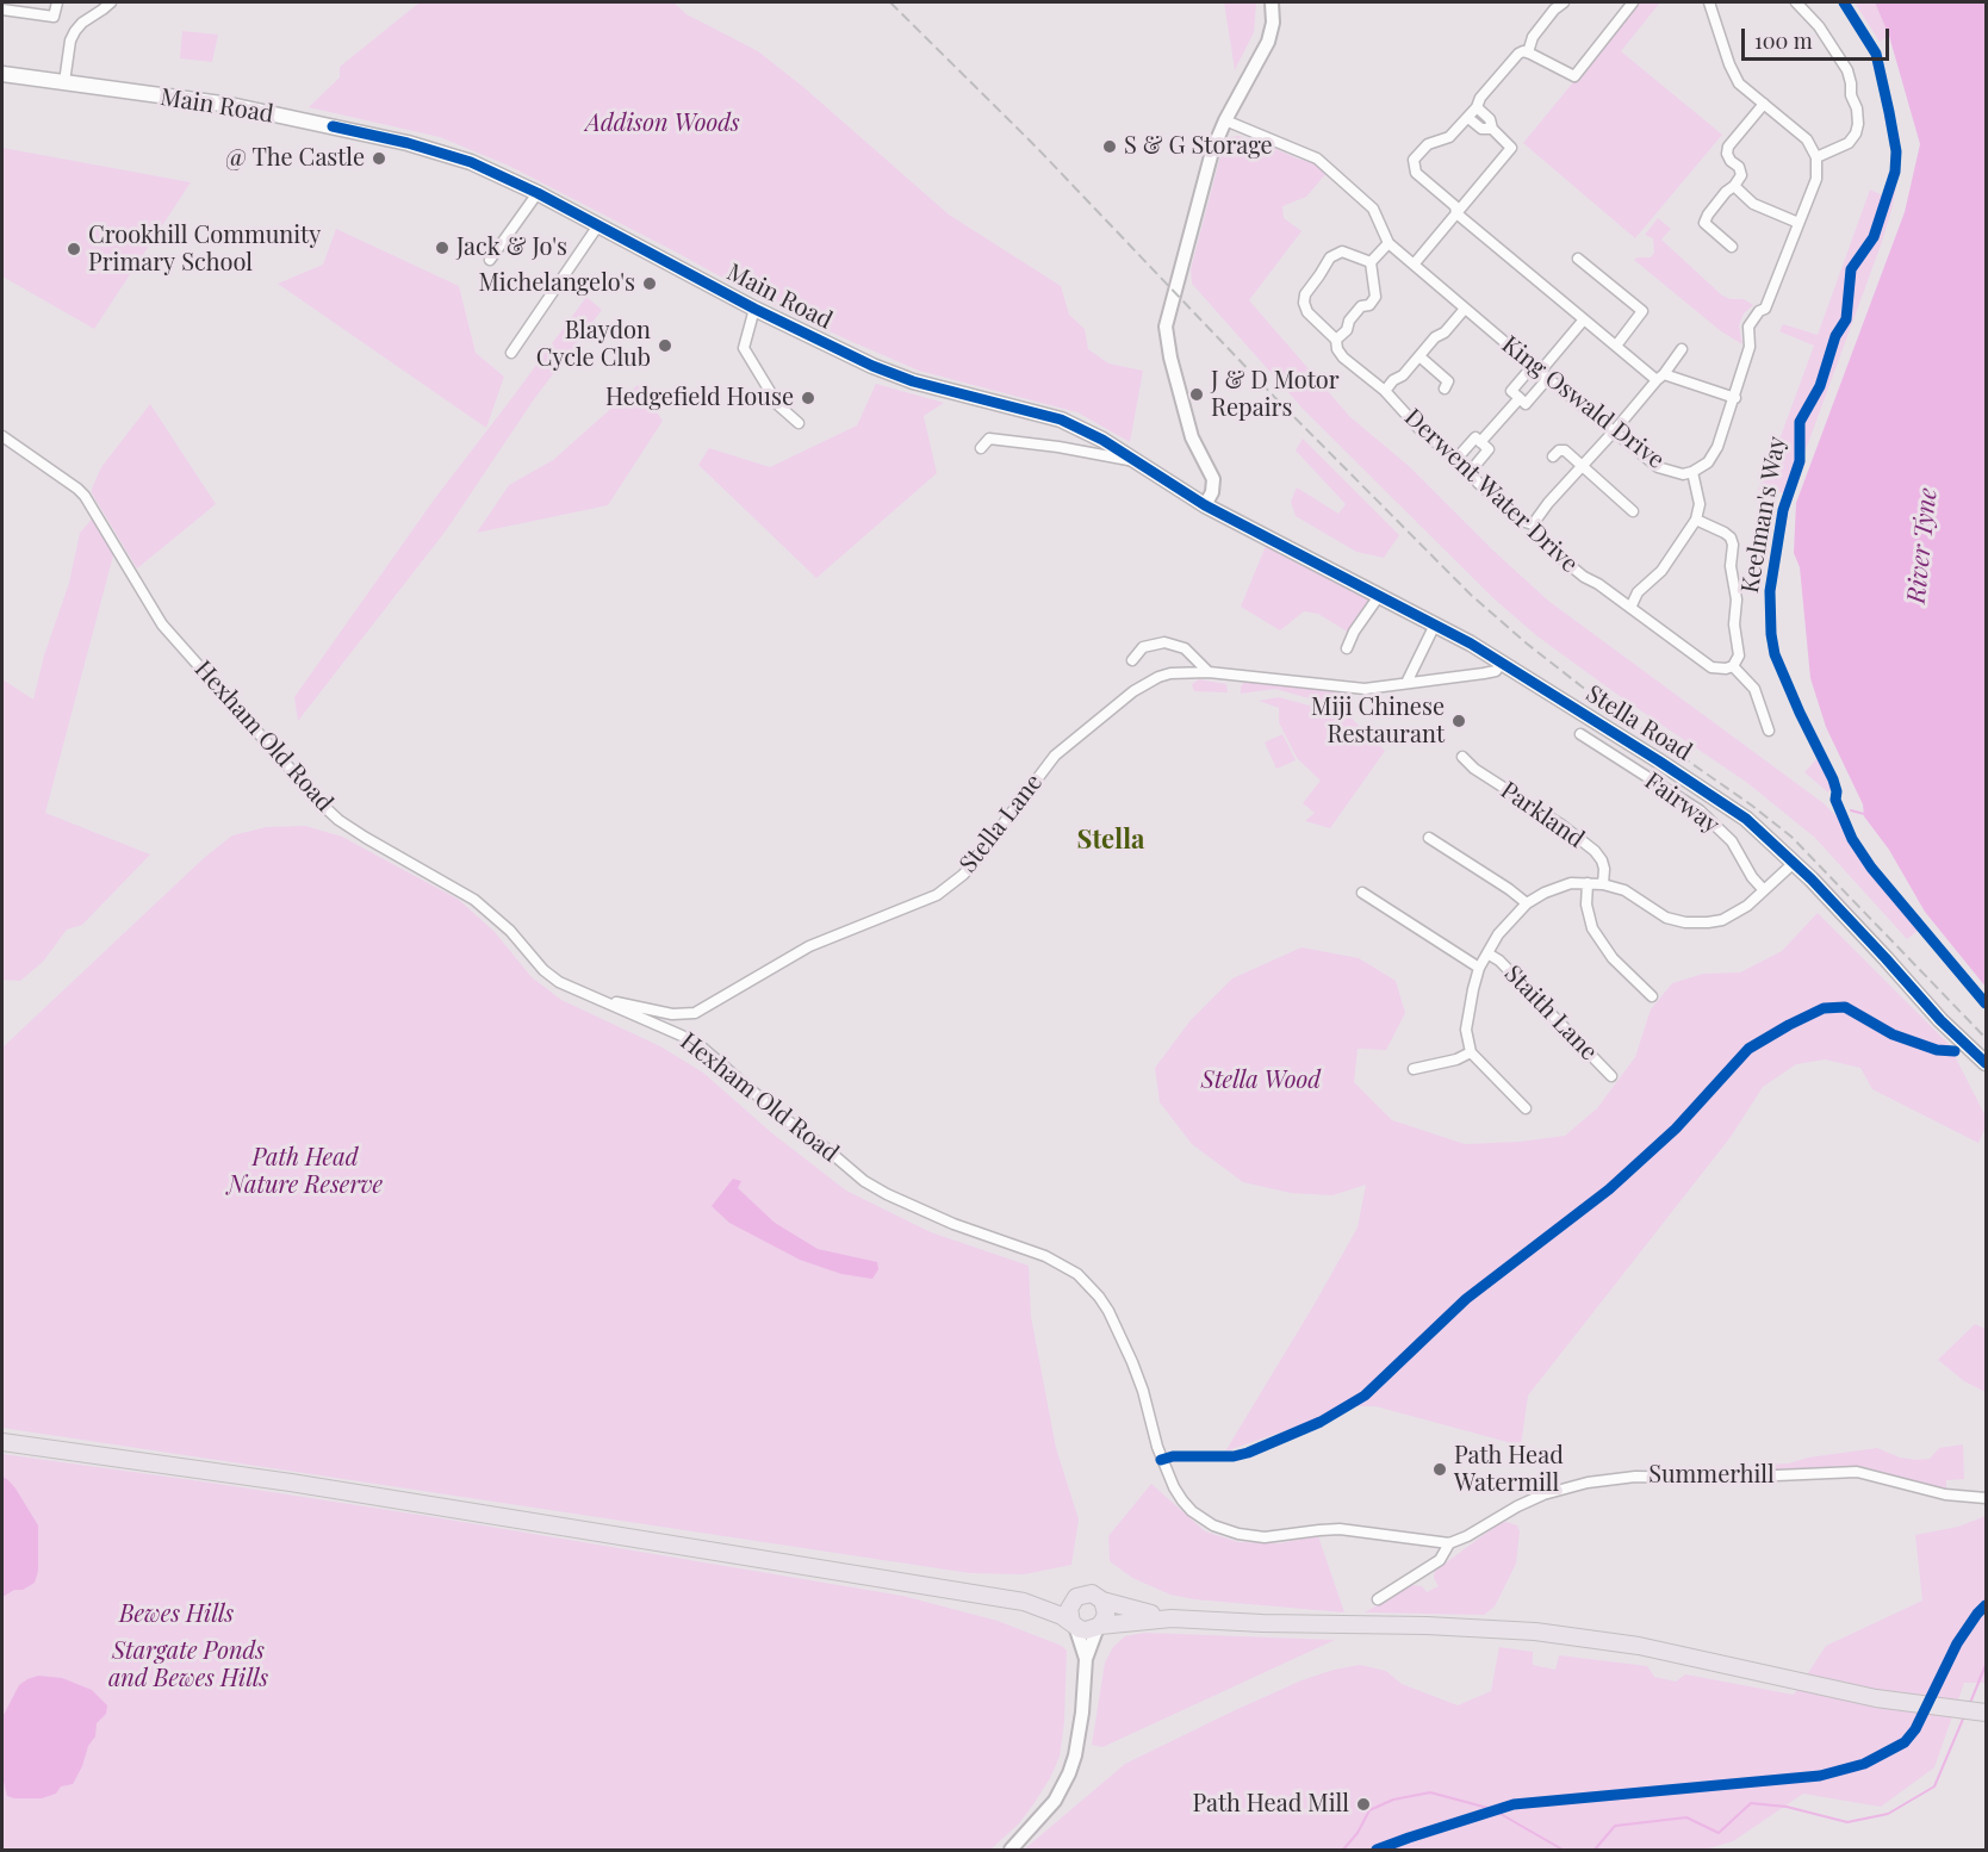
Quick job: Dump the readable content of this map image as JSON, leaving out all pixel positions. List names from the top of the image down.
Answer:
{
  "streets": {
    "main road": ["Main Road", "Stella Road"],
    "street": [
      "King Oswald Drive",
      "Derwent Water Drive",
      "Hexham Old Road",
      "Fairway",
      "Parkland",
      "Stella Lane",
      "Staith Lane",
      "Summerhill"
    ],
    "cycle path": ["Keelman's Way"]
  },
  "crossings": [
    ["Main Road", "Stella Road"],
    ["Stella Road", "Stella Lane"],
    ["Hexham Old Road", "Summerhill"]
  ],
  "districts": ["Stella"],
  "water": ["River Tyne"],
  "parks": [
    "Addison Woods",
    "Stella Wood",
    "Path Head Nature Reserve",
    "Bewes Hills",
    "Stargate Ponds and Bewes Hills"
  ],
  "places": [
    "S & G Storage",
    "@ The Castle",
    "Jack & Jo's",
    "Crookhill Community Primary School",
    "Michelangelo's",
    "Blaydon Cycle Club",
    "J & D Motor Repairs",
    "Hedgefield House",
    "Miji Chinese Restaurant",
    "Path Head Watermill",
    "Path Head Mill"
  ],
  "scale_bar": "100 m"
}
